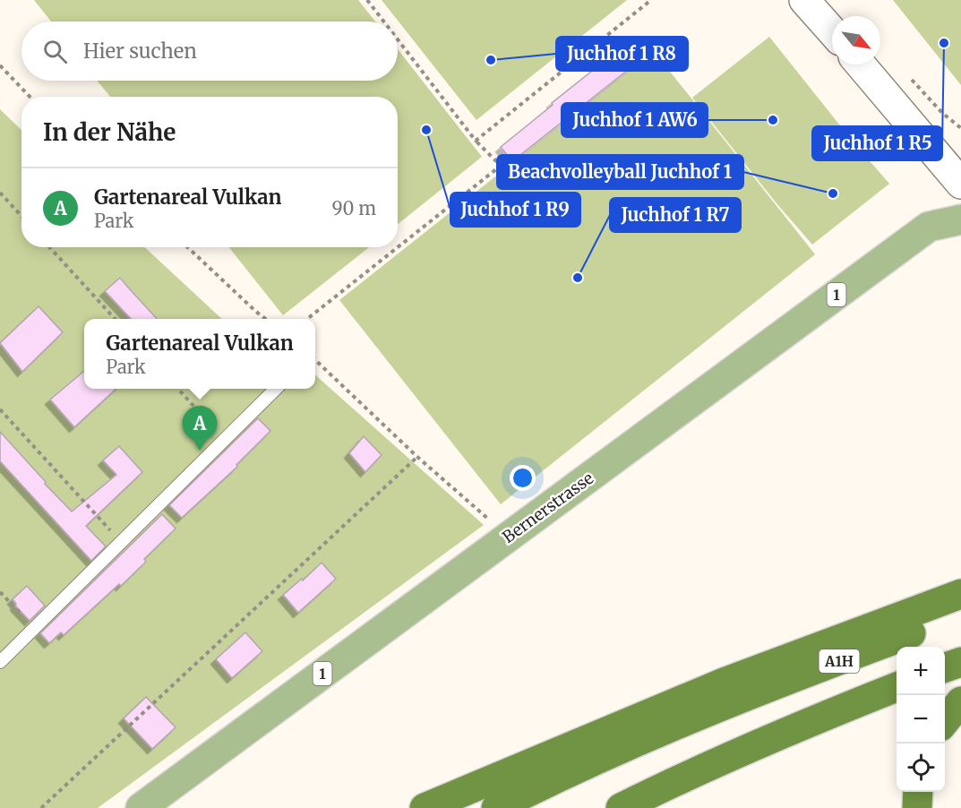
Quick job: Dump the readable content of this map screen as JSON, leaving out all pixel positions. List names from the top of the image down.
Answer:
{
  "streets": {
    "highway": ["A1H"],
    "main road": ["1", "Bernerstrasse"]
  },
  "places": [
    "Juchhof 1 R5",
    "Juchhof 1 R8",
    "Juchhof 1 AW6",
    "Juchhof 1 R9",
    "Beachvolleyball Juchhof 1",
    "Juchhof 1 R7"
  ],
  "north": "bottom right",
  "page": {
    "search": "Hier suchen",
    "heading": "In der Nähe",
    "list": [
      {
        "mark": "A",
        "name": "Gartenareal Vulkan",
        "note": "Park",
        "value": "90 m"
      }
    ],
    "popup": ["Gartenareal Vulkan", "Park"],
    "pins": "A",
    "map_buttons": ["+", "−"]
  }
}
